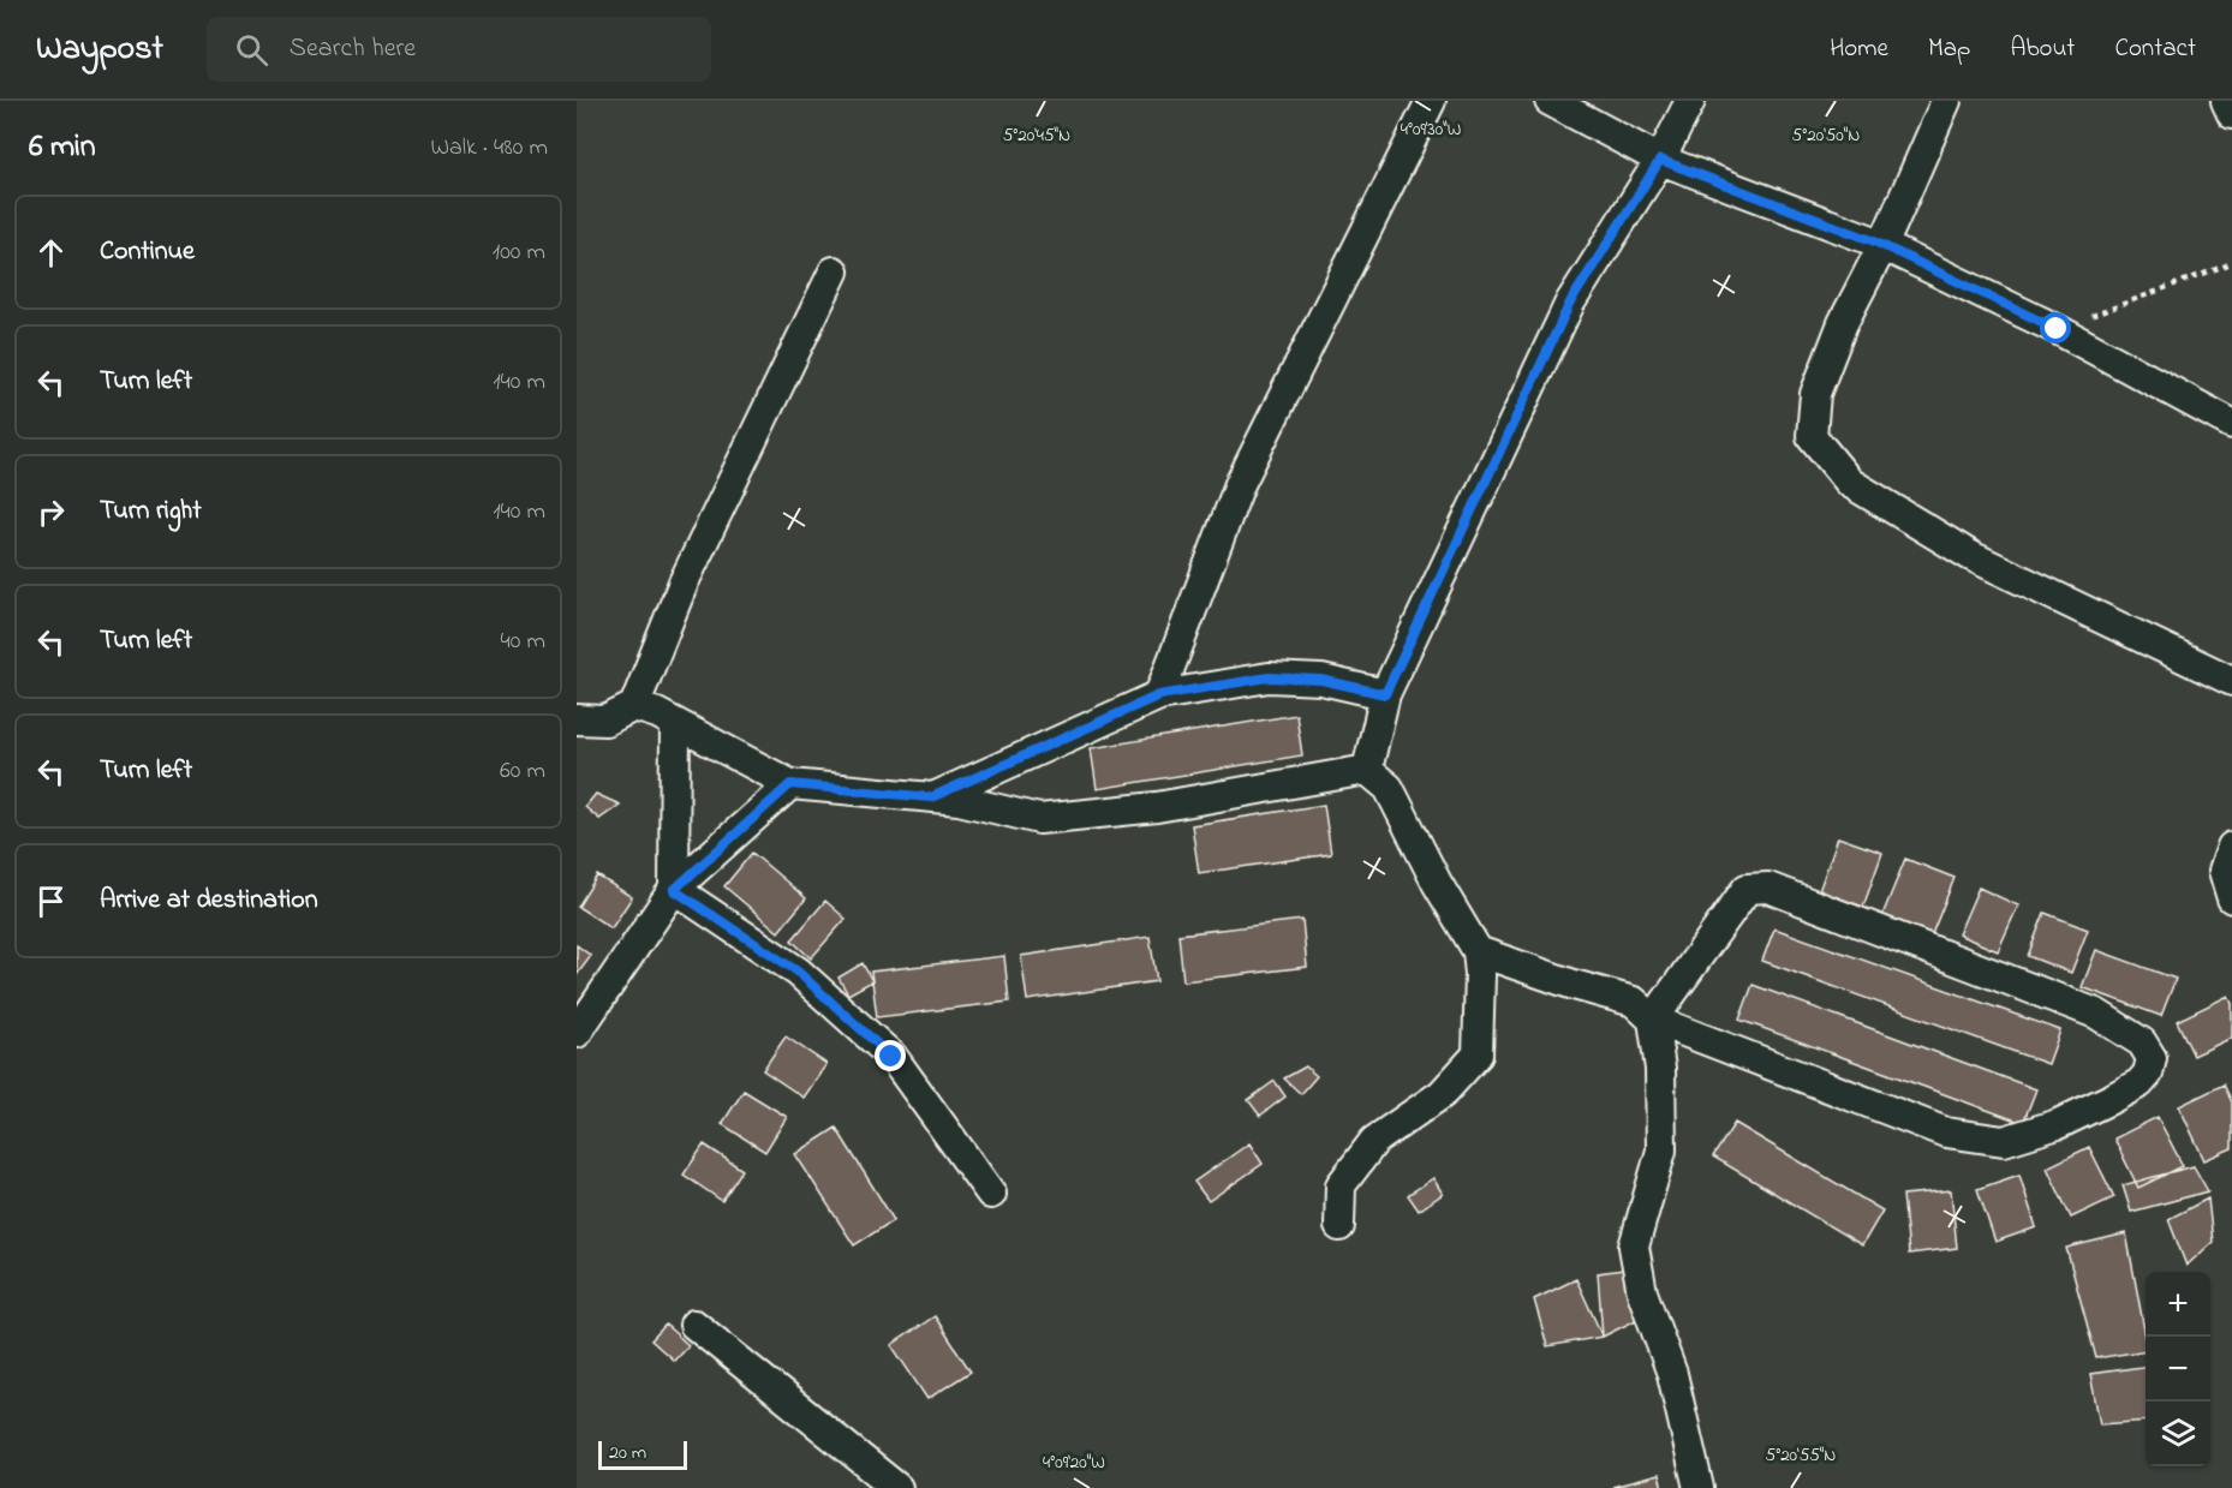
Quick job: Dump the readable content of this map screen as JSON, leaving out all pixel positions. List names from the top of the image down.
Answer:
{
  "scale_bar": "20 m",
  "page": {
    "header": "Waypost",
    "search": "Search here",
    "nav": [
      "Home",
      "Map",
      "About",
      "Contact"
    ],
    "heading": ["6 min", "Walk · 480 m"],
    "list": [
      ["Continue", "100 m"],
      ["Turn left", "140 m"],
      ["Turn right", "140 m"],
      ["Turn left", "40 m"],
      ["Turn left", "60 m"],
      "Arrive at destination"
    ],
    "map_buttons": ["+", "−"],
    "scale": "20 m"
  },
  "coordinates": [
    "4°09'30\"W",
    "5°20'45\"N",
    "5°20'50\"N",
    "5°20'55\"N",
    "4°09'20\"W"
  ]
}
